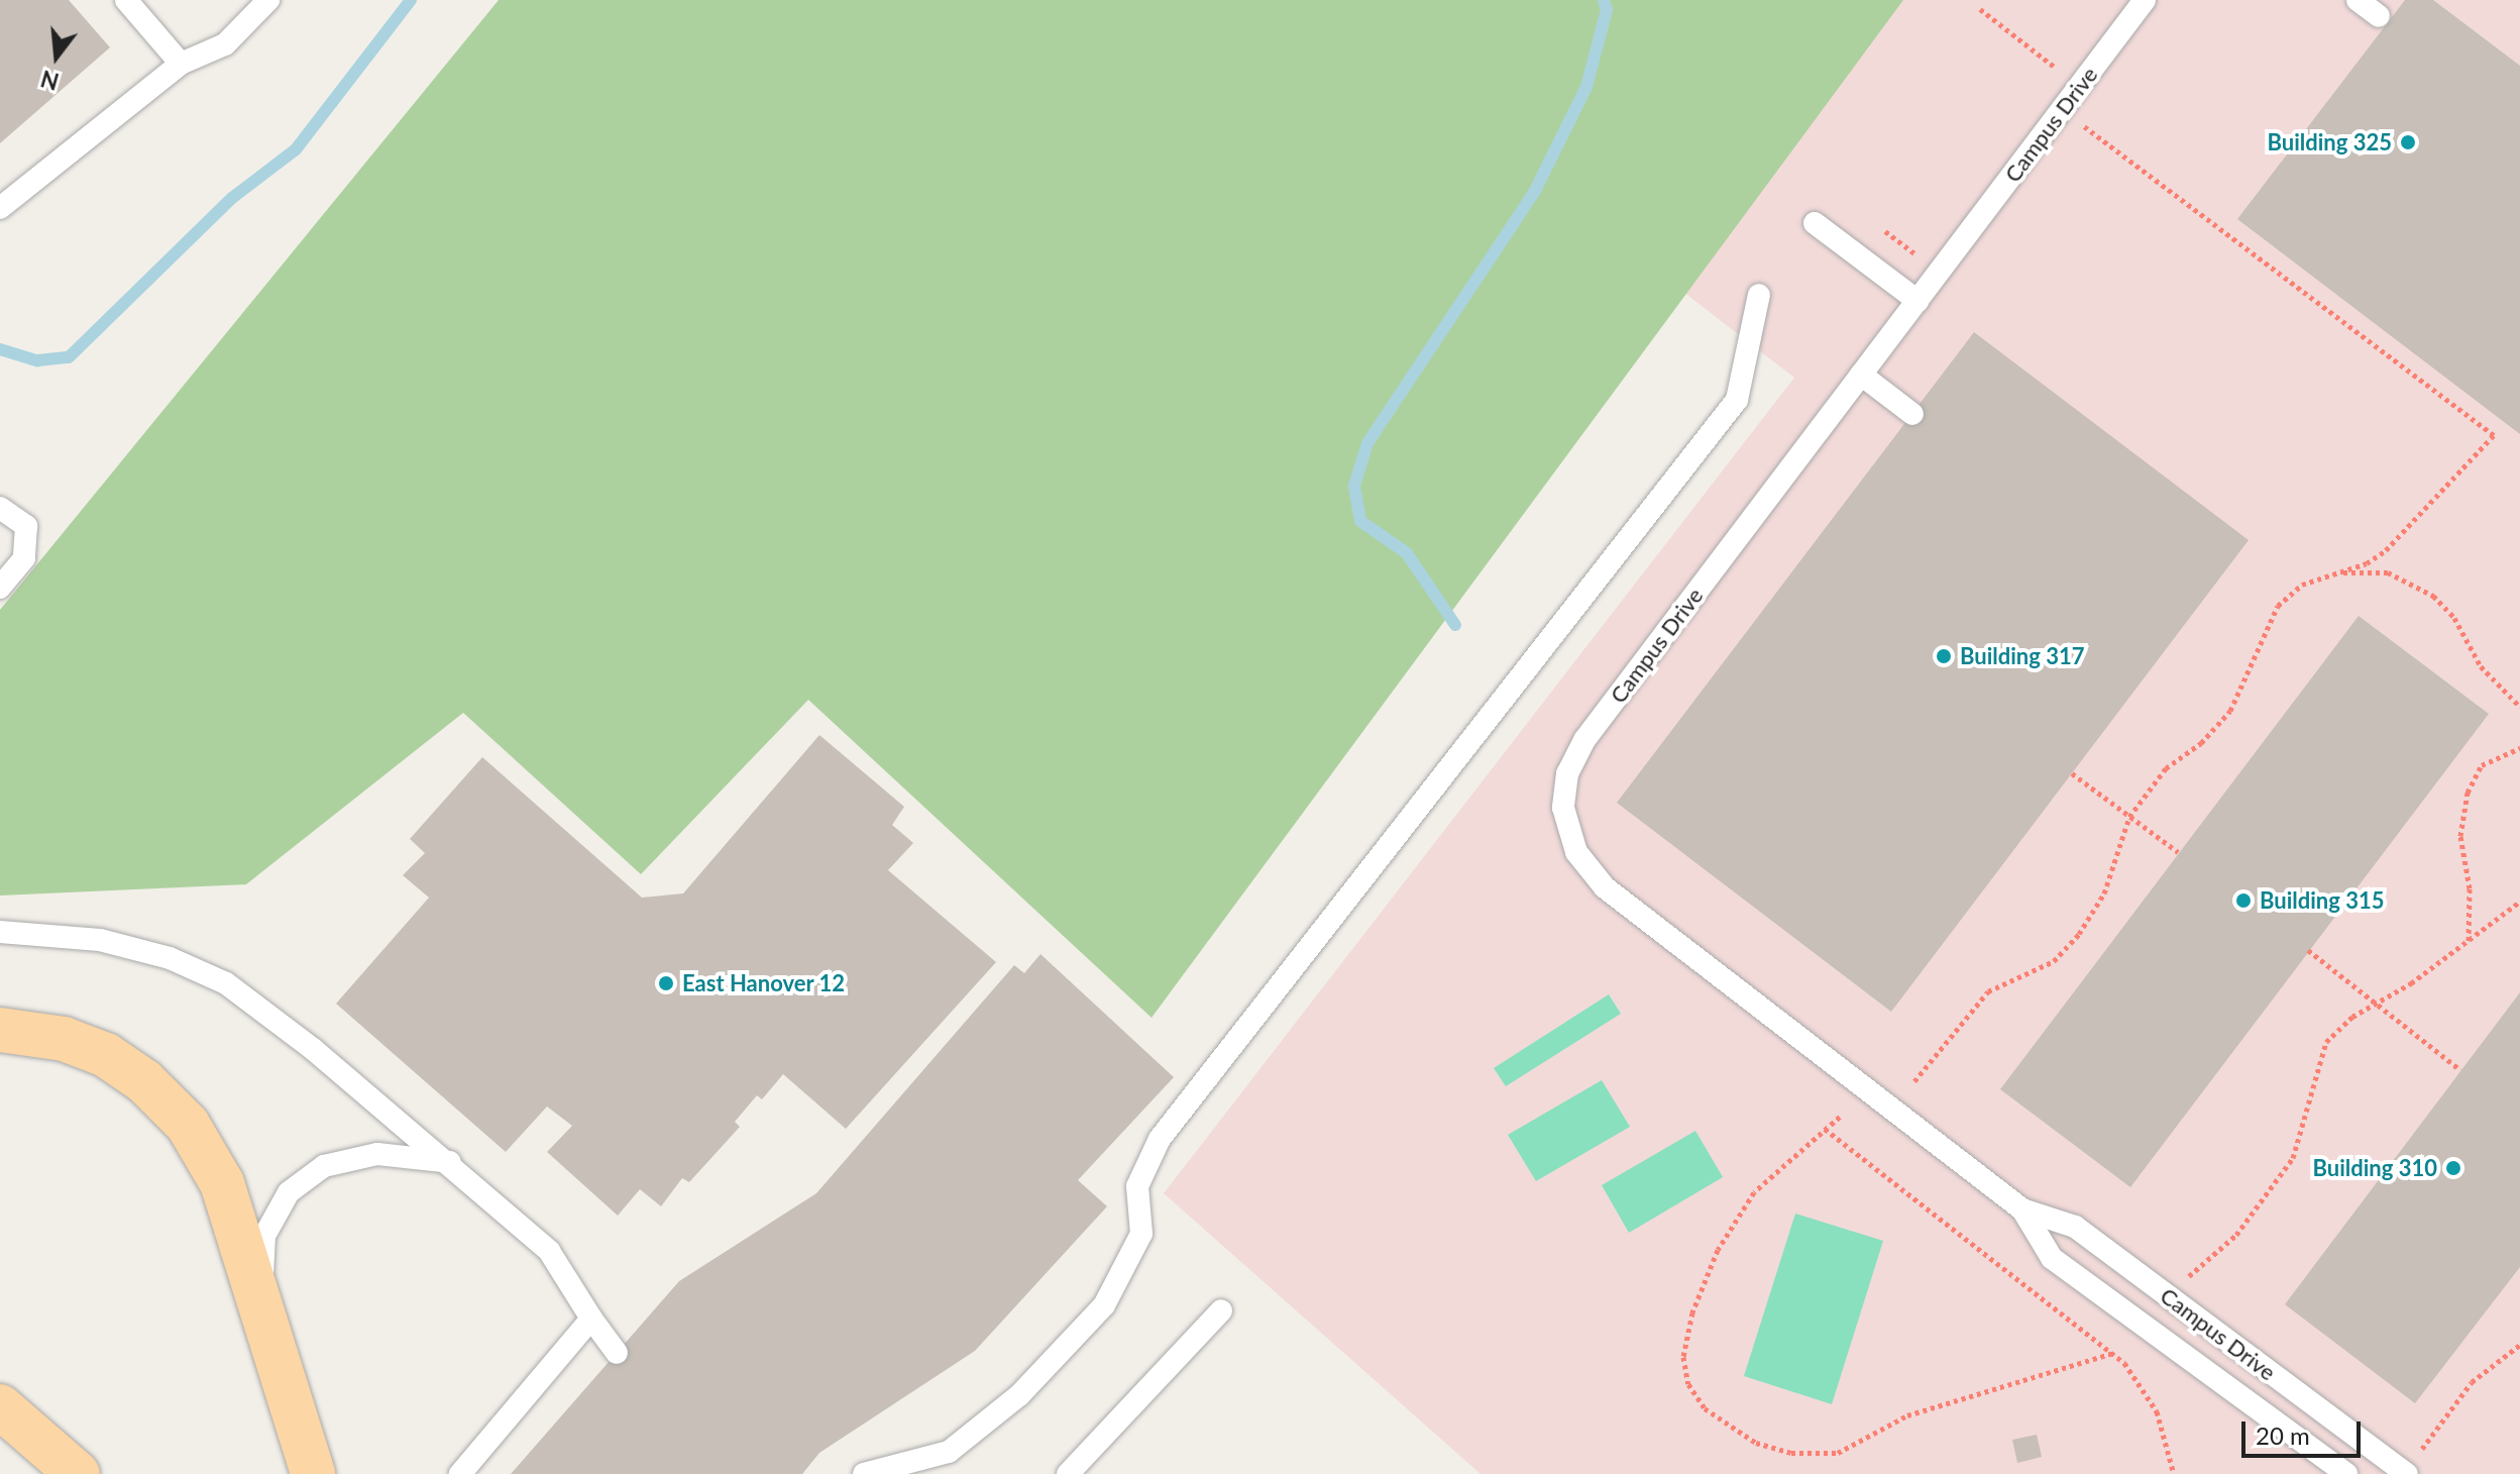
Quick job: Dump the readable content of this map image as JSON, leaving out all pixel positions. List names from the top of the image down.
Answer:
{
  "streets": {
    "lane": ["Campus Drive"]
  },
  "places": [
    "Building 325",
    "Building 317",
    "Building 315",
    "East Hanover 12",
    "Building 310"
  ],
  "scale_bar": "20 m",
  "north": "bottom"
}
